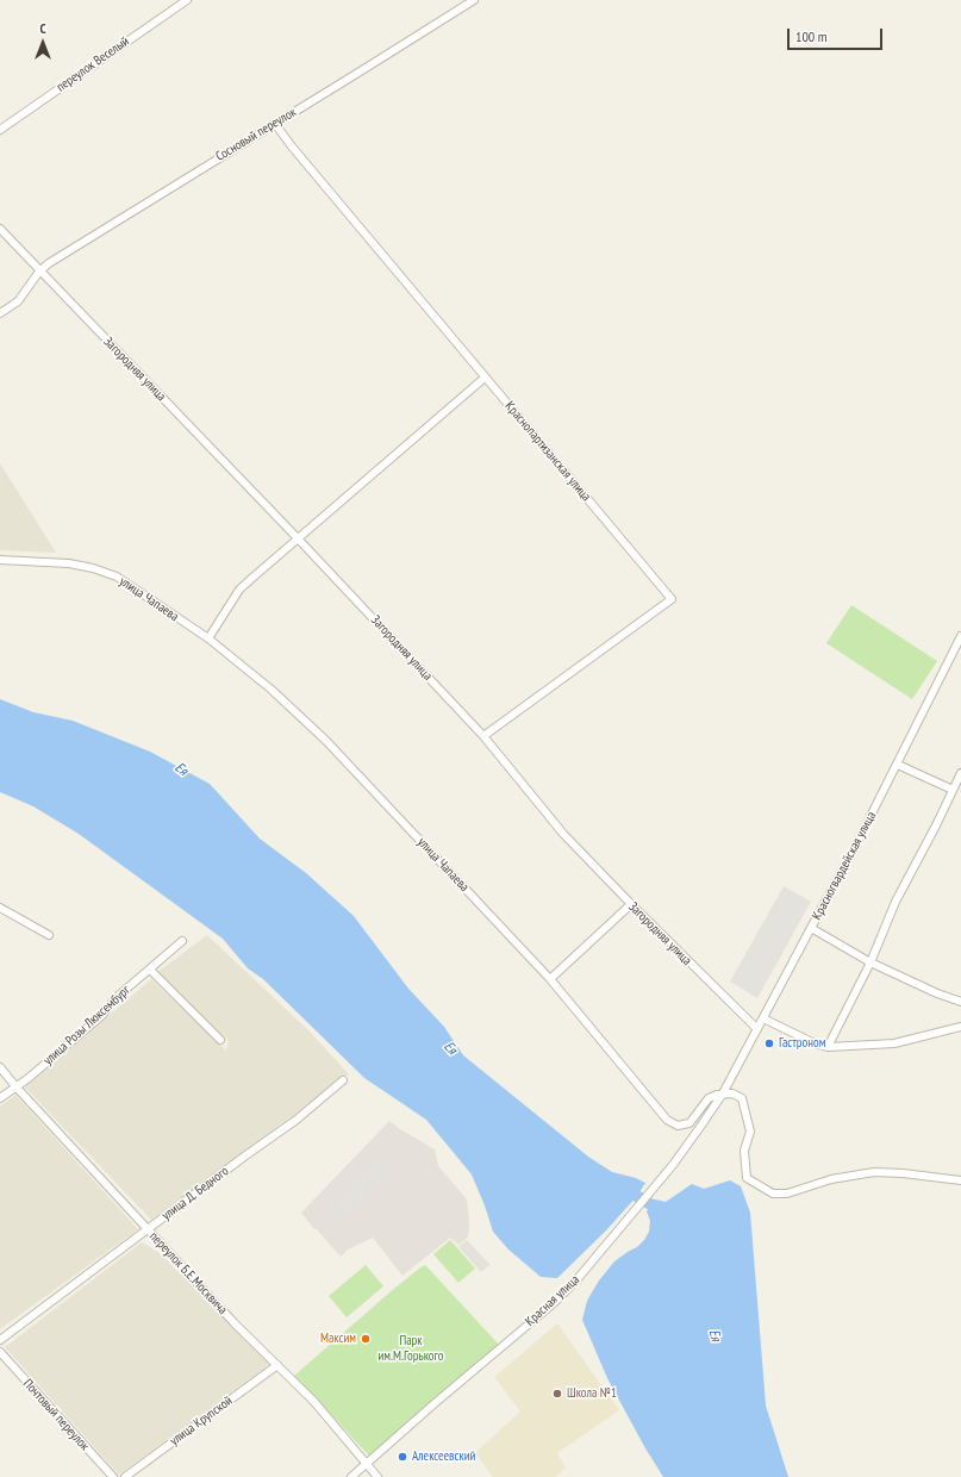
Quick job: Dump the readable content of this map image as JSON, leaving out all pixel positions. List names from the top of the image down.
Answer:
{
  "streets": {
    "street": [
      "переулок Веселый",
      "Сосновый переулок",
      "Загородняя улица",
      "Краснопартизанская улица",
      "улица Чапаева",
      "Красногвардейская улица",
      "улица Розы Люксембург",
      "улица Д. Бедного",
      "переулок Б.Е.Москвича",
      "Красная улица",
      "Почтовый переулок",
      "улица Крупской"
    ]
  },
  "crossings": [
    ["Сосновый переулок", "Загородняя улица"],
    ["Сосновый переулок", "Краснопартизанская улица"],
    ["Загородняя улица", "Краснопартизанская улица"],
    ["Загородняя улица", "Красногвардейская улица"],
    ["улица Чапаева", "Красногвардейская улица"],
    ["улица Чапаева", "Красная улица"],
    ["Красногвардейская улица", "Красная улица"],
    ["улица Розы Люксембург", "переулок Б.Е.Москвича"],
    ["улица Д. Бедного", "переулок Б.Е.Москвича"],
    ["переулок Б.Е.Москвича", "Красная улица"],
    ["переулок Б.Е.Москвича", "улица Крупской"]
  ],
  "water": ["Ея"],
  "parks": ["Парк им.М.Горького"],
  "places": [
    "Гастроном",
    "Максим",
    "Школа №1",
    "Алексеевский"
  ],
  "scale_bar": "100 m",
  "north": "top"
}
